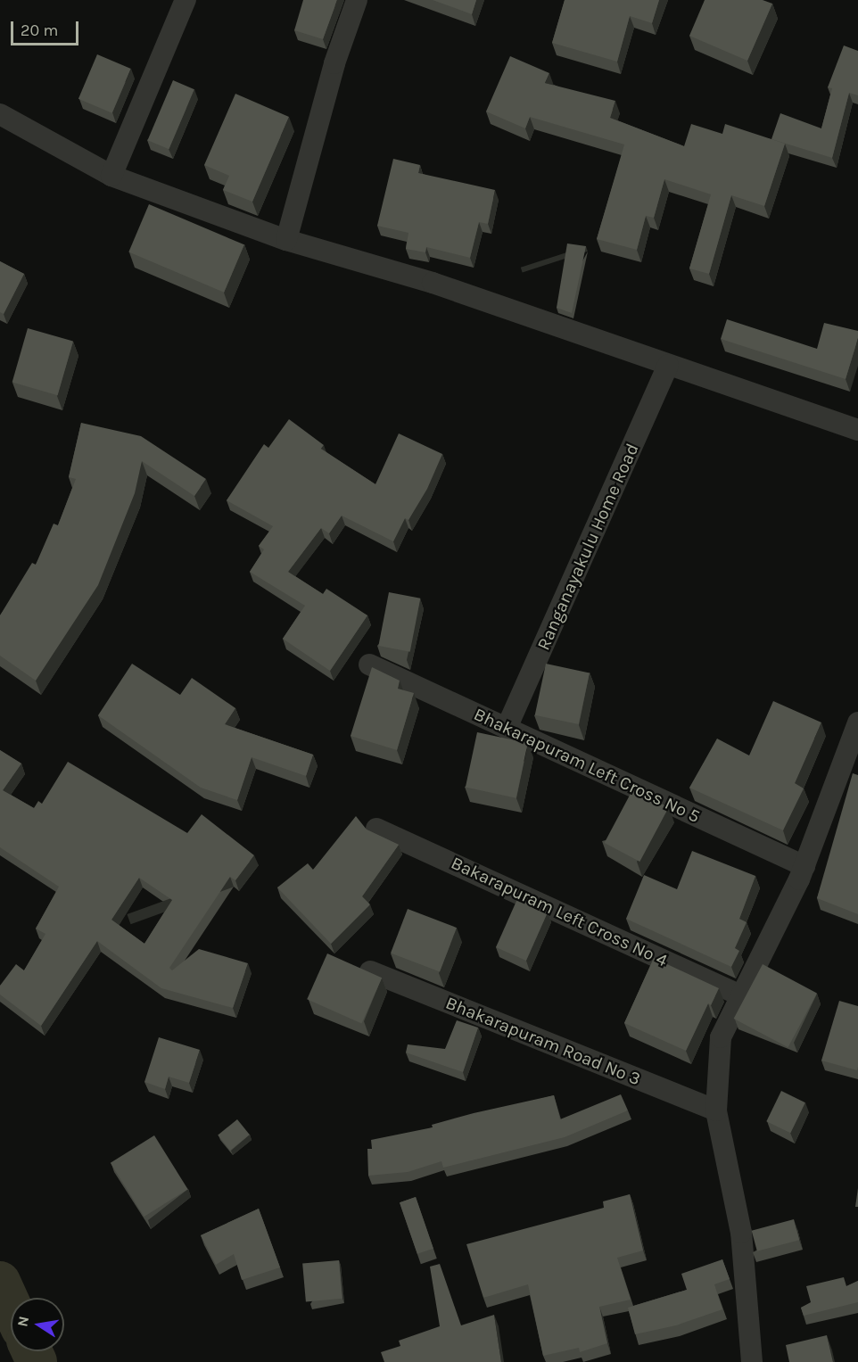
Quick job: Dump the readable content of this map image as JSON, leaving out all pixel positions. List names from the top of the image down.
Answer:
{
  "streets": {
    "street": [
      "Ranganayakulu Home Road",
      "Bhakarapuram Left Cross No 5",
      "Bakarapuram Left Cross No 4",
      "Bhakarapuram Road No 3"
    ]
  },
  "crossings": [
    ["Ranganayakulu Home Road", "Bhakarapuram Left Cross No 5"]
  ],
  "scale_bar": "20 m",
  "north": "left"
}
